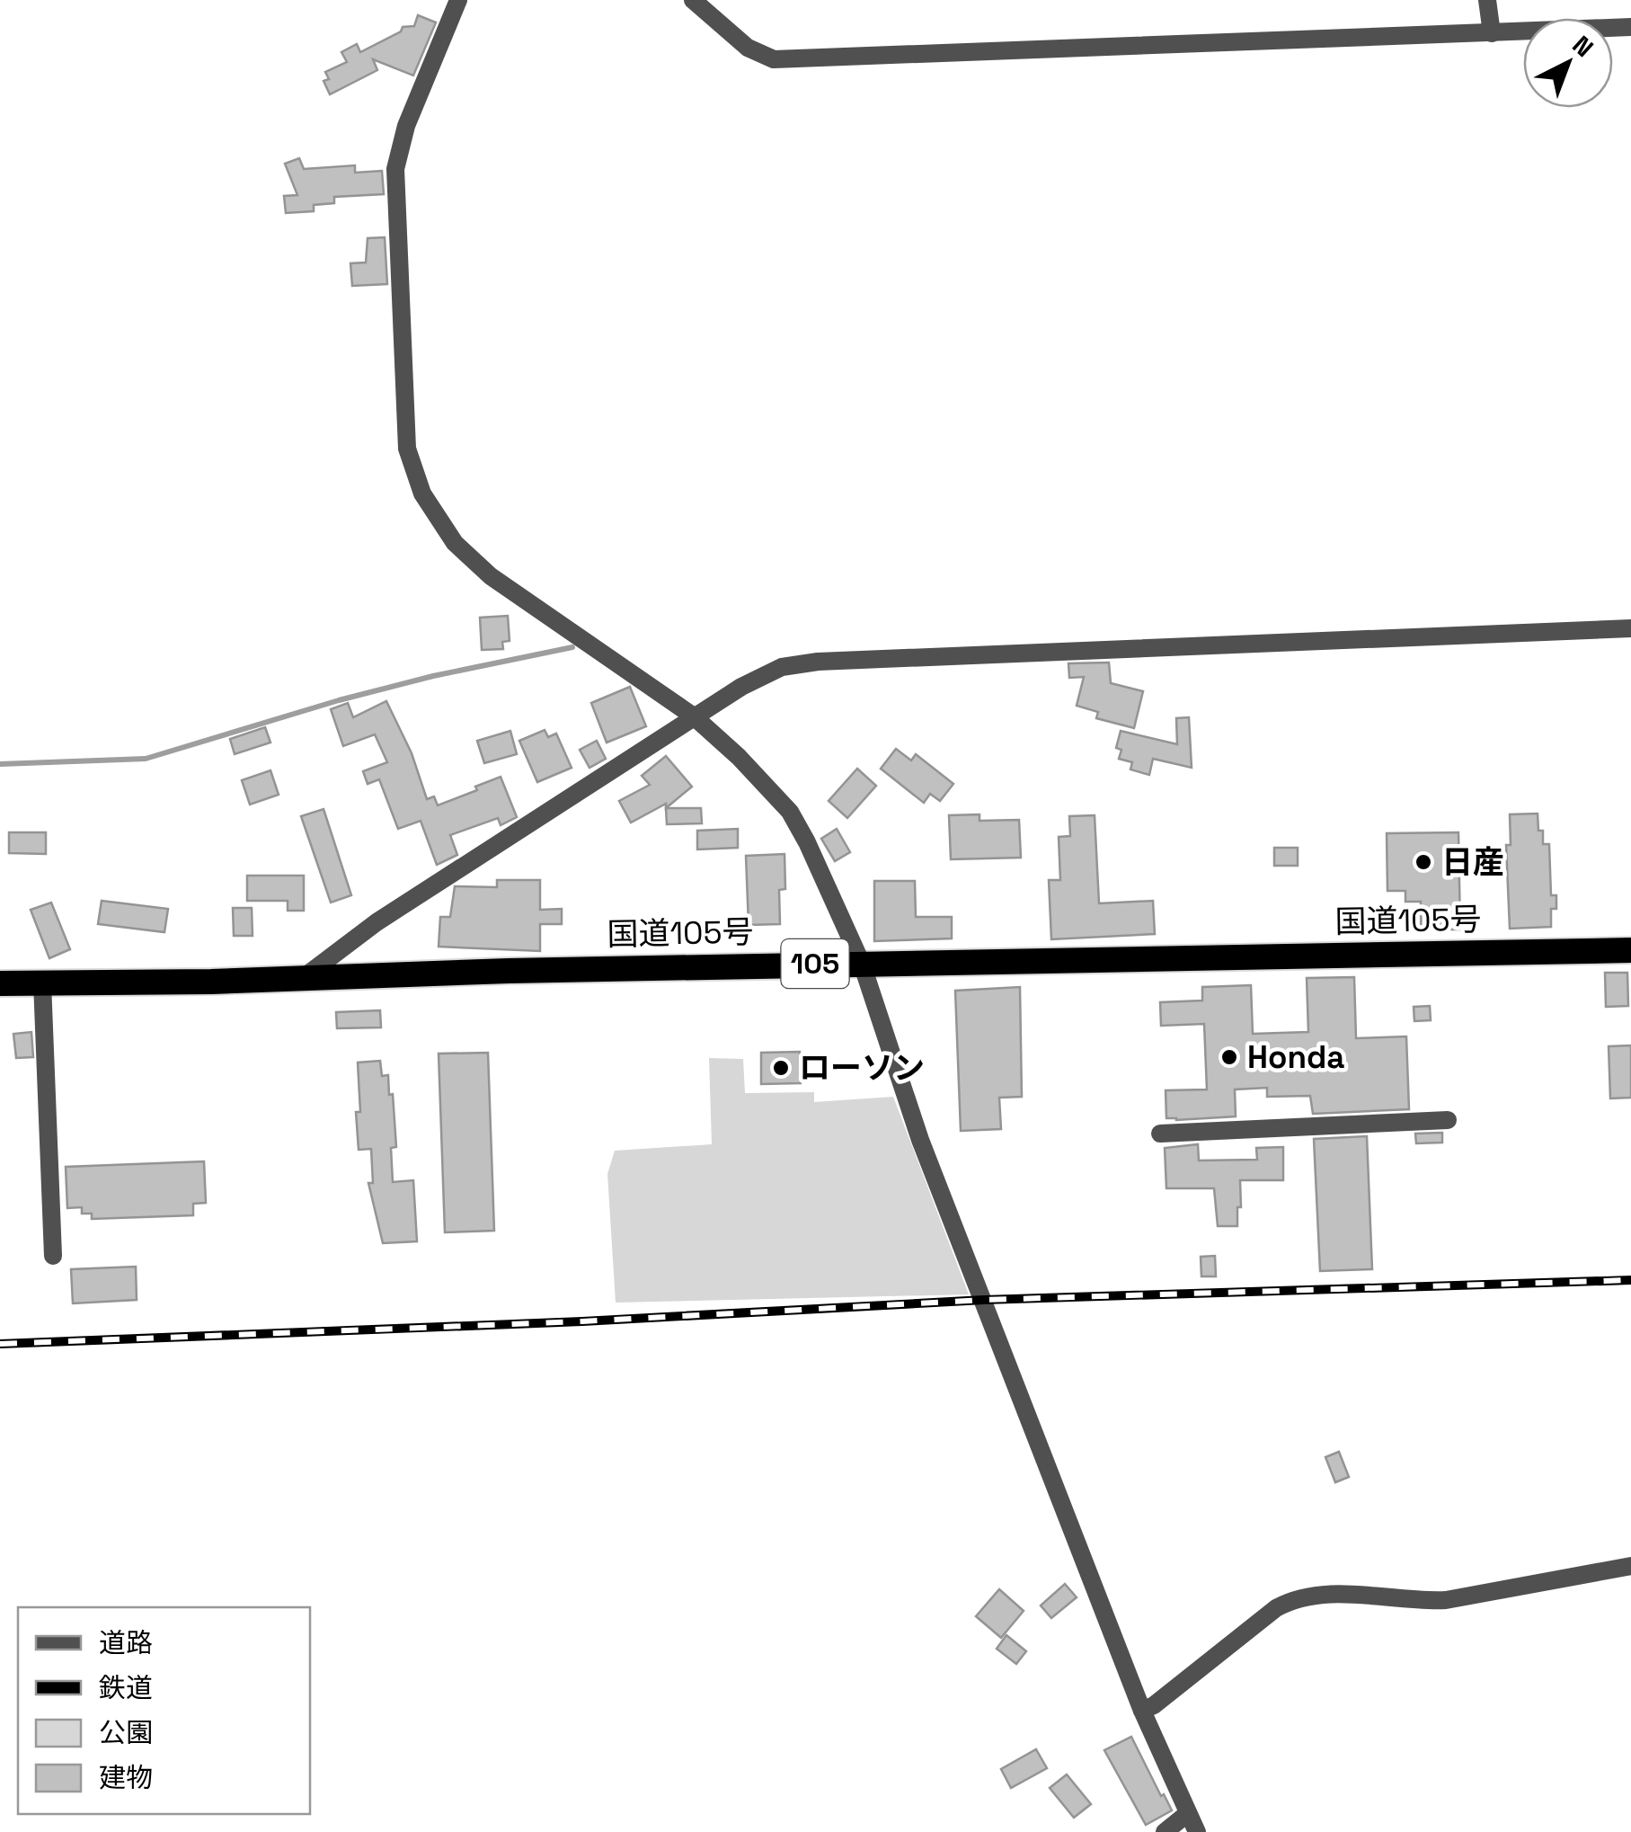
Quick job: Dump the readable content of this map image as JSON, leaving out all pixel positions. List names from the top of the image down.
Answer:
{
  "streets": {
    "highway": ["国道105号", "105"]
  },
  "places": ["日産", "Honda", "ローソン"],
  "legend": [
    "道路",
    "鉄道",
    "公園",
    "建物"
  ],
  "north": "top right"
}
